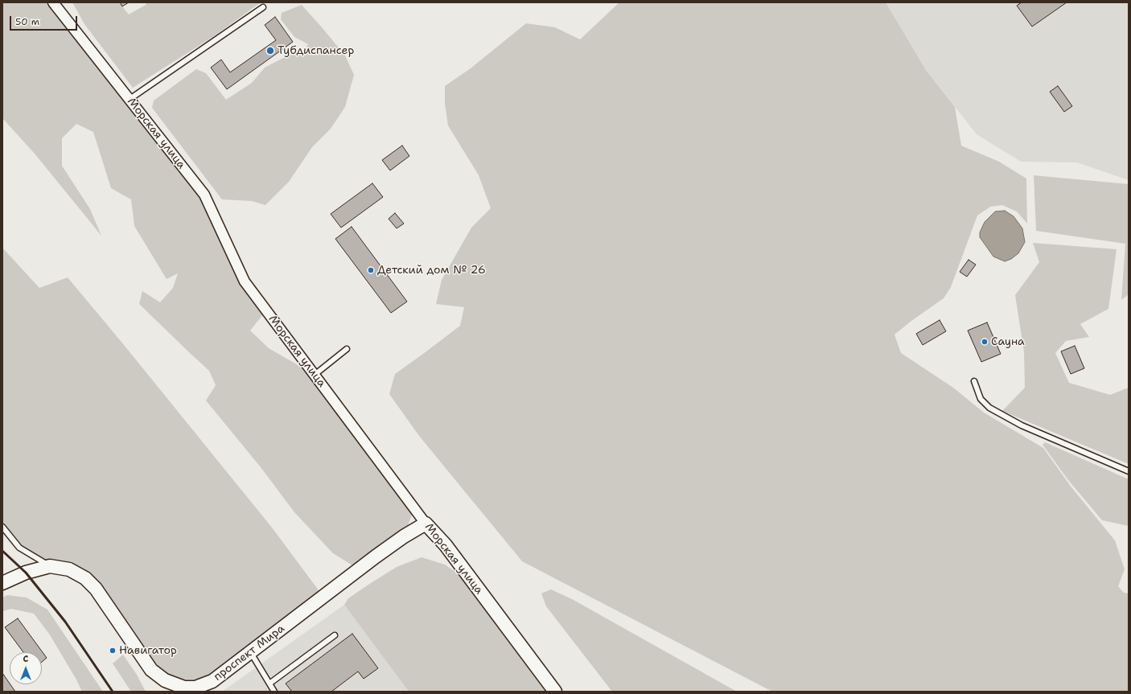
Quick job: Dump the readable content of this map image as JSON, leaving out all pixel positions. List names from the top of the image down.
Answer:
{
  "streets": {
    "main road": ["Морская улица", "проспект Мира"]
  },
  "crossings": [
    ["Морская улица", "проспект Мира"]
  ],
  "places": [
    "Тубдиспансер",
    "Детский дом № 26",
    "Сауна",
    "Навигатор"
  ],
  "scale_bar": "50 m",
  "north": "top"
}
